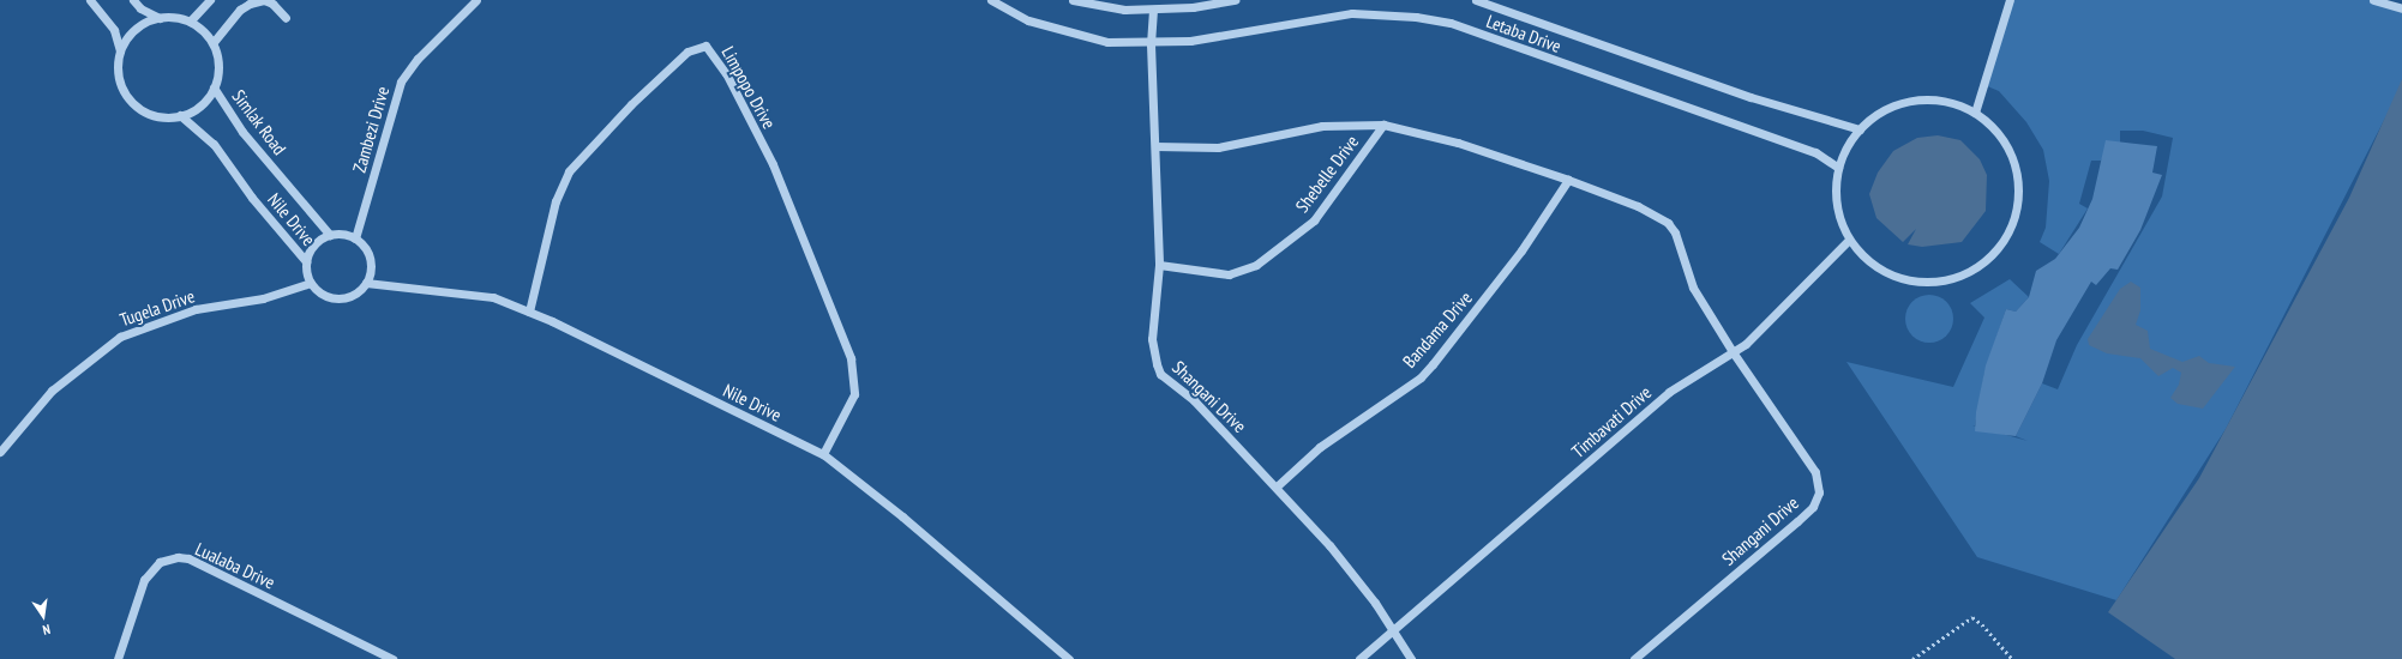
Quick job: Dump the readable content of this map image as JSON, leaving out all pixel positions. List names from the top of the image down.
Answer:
{
  "streets": {
    "street": [
      "Letaba Drive",
      "Limpopo Drive",
      "Simlak Road",
      "Zambezi Drive",
      "Shebelle Drive",
      "Nile Drive",
      "Tugela Drive",
      "Bandama Drive",
      "Shangani Drive",
      "Timbavati Drive",
      "Lualaba Drive"
    ]
  },
  "crossings": [
    ["Letaba Drive", "Shangani Drive"],
    ["Limpopo Drive", "Nile Drive"],
    ["Simlak Road", "Nile Drive"],
    ["Zambezi Drive", "Nile Drive"],
    ["Zambezi Drive", "Tugela Drive"],
    ["Shebelle Drive", "Shangani Drive"],
    ["Nile Drive", "Tugela Drive"],
    ["Bandama Drive", "Shangani Drive"],
    ["Shangani Drive", "Timbavati Drive"]
  ],
  "north": "bottom"
}
